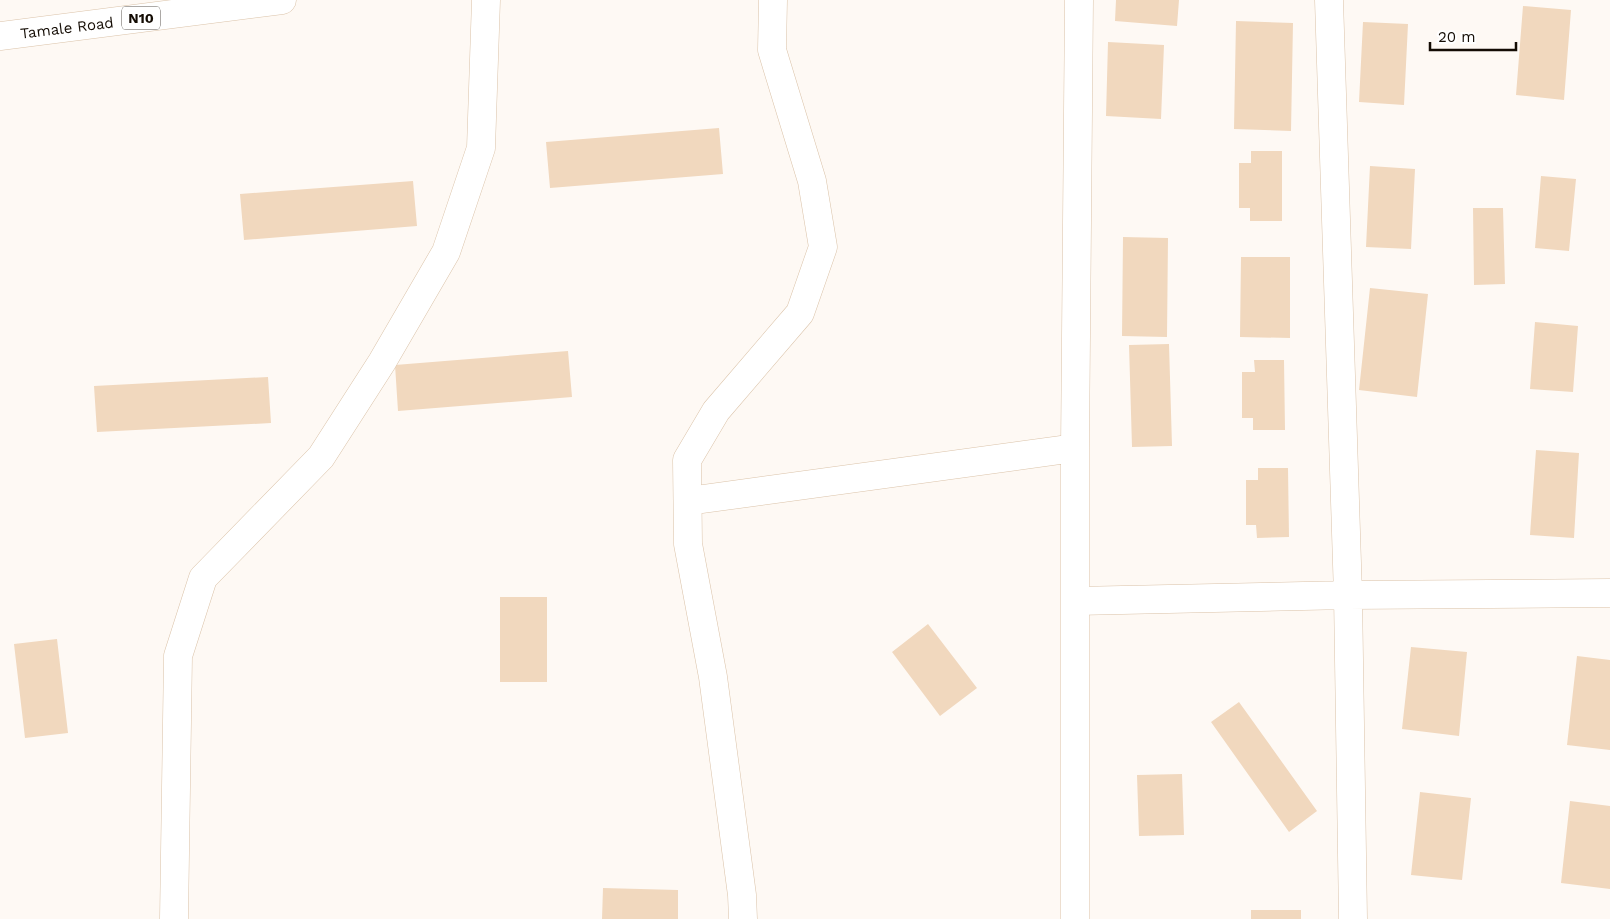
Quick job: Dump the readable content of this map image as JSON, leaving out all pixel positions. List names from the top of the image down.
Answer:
{
  "streets": {
    "main road": ["N10", "Tamale Road"]
  },
  "scale_bar": "20 m"
}
